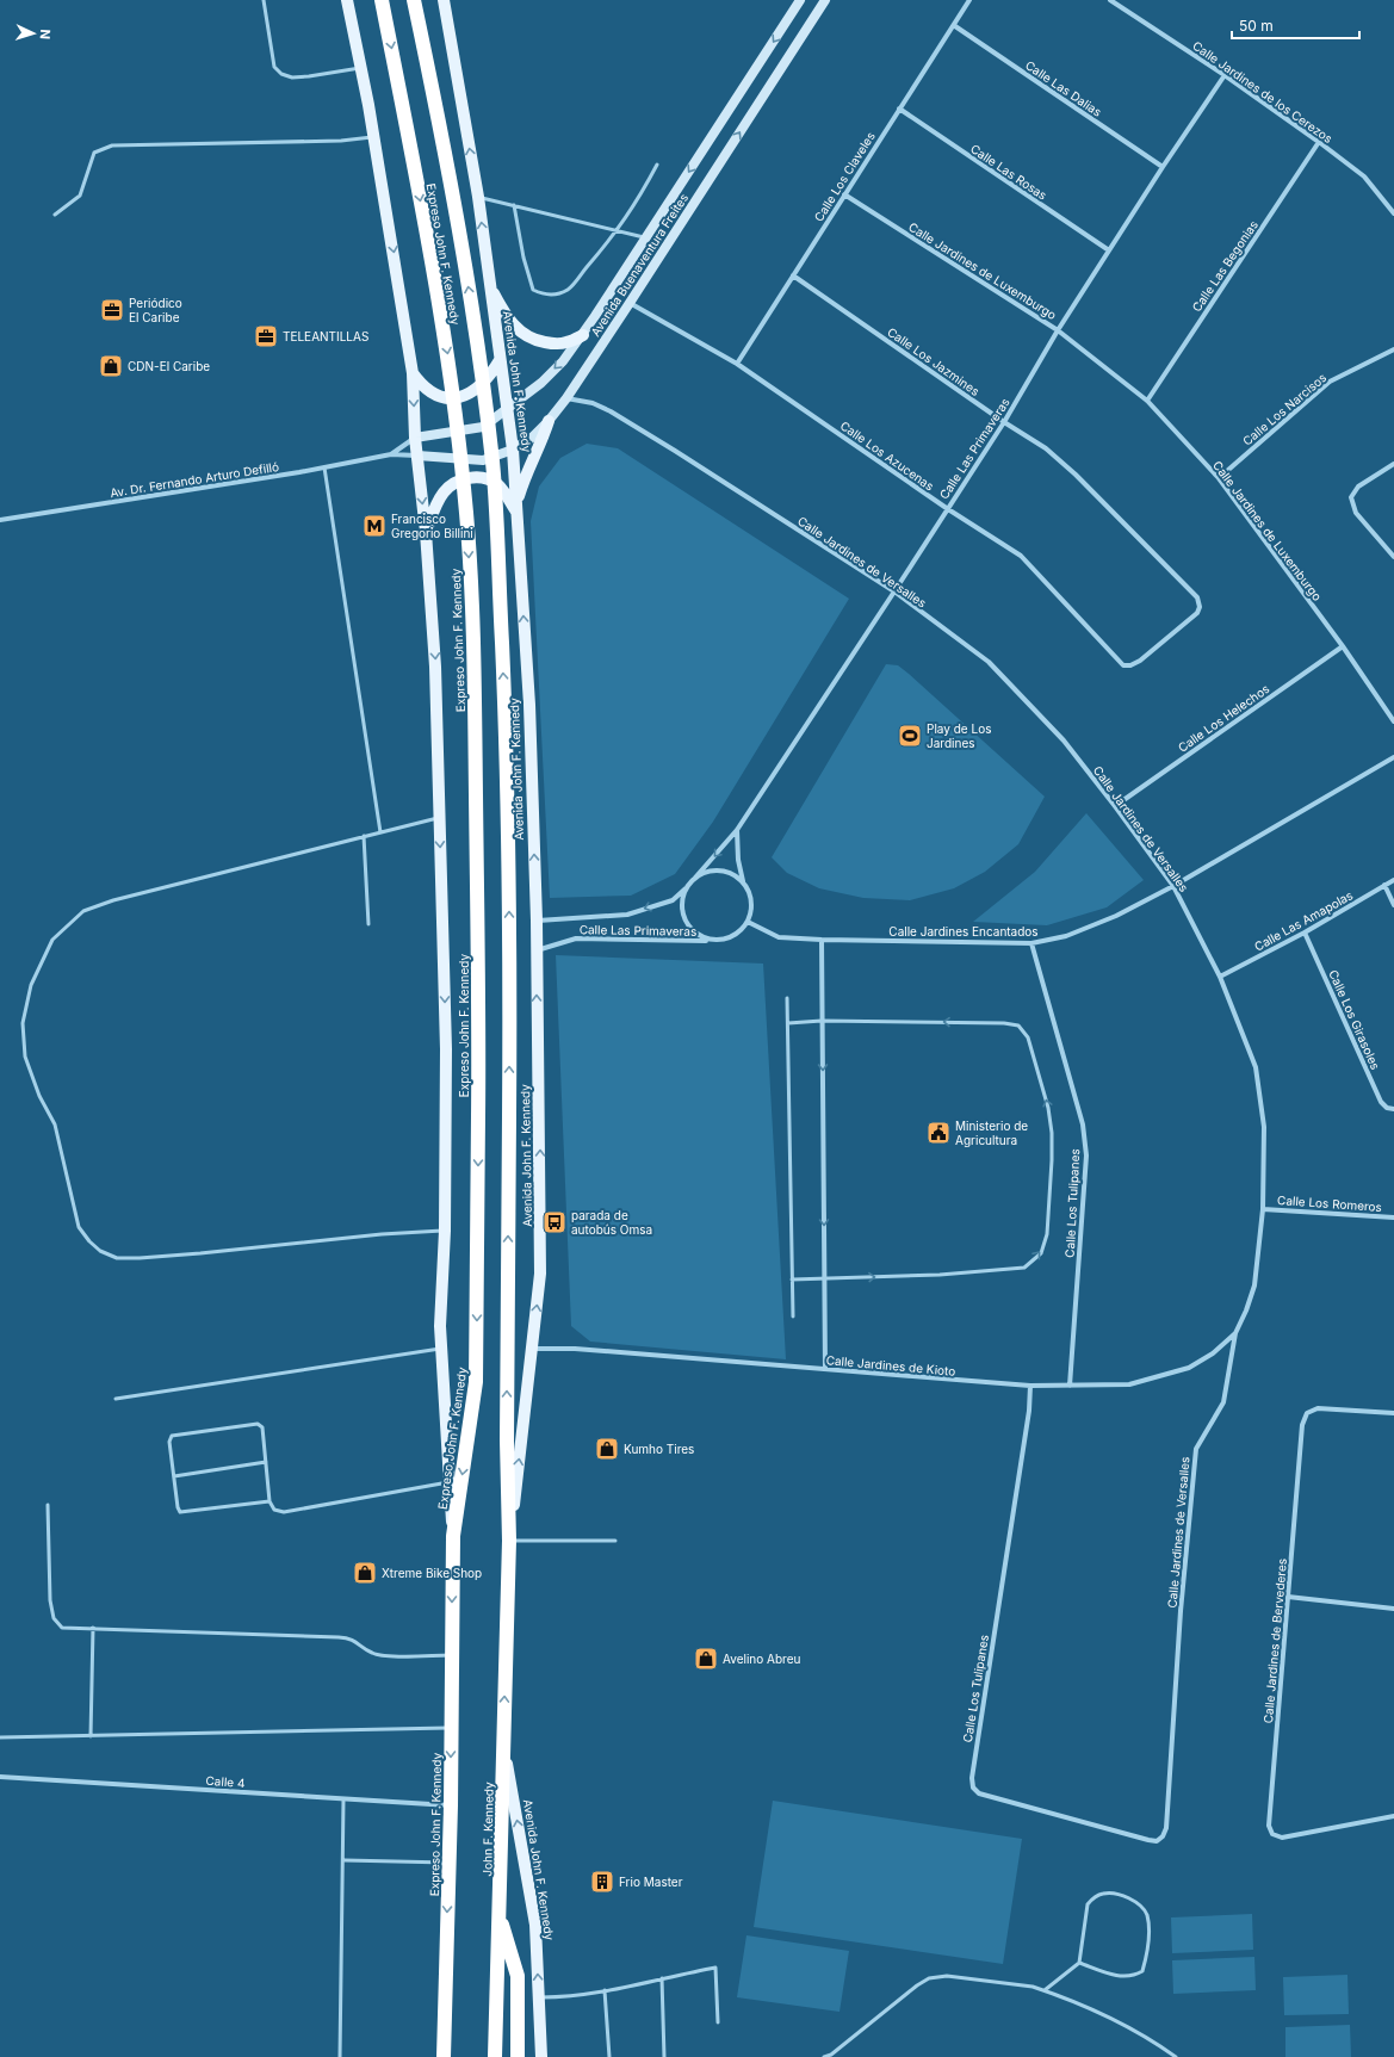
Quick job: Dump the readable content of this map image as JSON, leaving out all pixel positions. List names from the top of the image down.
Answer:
{
  "streets": {
    "highway": ["Expreso John F. Kennedy", "John F. Kennedy"],
    "main road": ["Avenida Buenaventura Freites", "Avenida John F. Kennedy"],
    "street": [
      "Calle Las Dalias",
      "Calle Jardines de los Cerezos",
      "Calle Las Rosas",
      "Calle Los Claveles",
      "Calle Las Begonias",
      "Calle Jardines de Luxemburgo",
      "Calle Los Jazmines",
      "Calle Los Narcisos",
      "Calle Las Primaveras",
      "Calle Los Azucenas",
      "Av. Dr. Fernando Arturo Defilló",
      "Calle Jardines de Versalles",
      "Calle Los Helechos",
      "Calle Las Amapolas",
      "Calle Jardines Encantados",
      "Calle Los Girasoles",
      "Calle Los Tulipanes",
      "Calle Los Romeros",
      "Calle Jardines de Kioto",
      "Calle Jardines de Bervederes",
      "Calle 4"
    ]
  },
  "crossings": [
    ["Calle Las Dalias", "Calle Los Claveles"],
    ["Calle Las Dalias", "Calle Las Primaveras"],
    ["Calle Jardines de los Cerezos", "Calle Las Begonias"],
    ["Calle Jardines de los Cerezos", "Calle Las Primaveras"],
    ["Calle Las Rosas", "Calle Los Claveles"],
    ["Calle Las Rosas", "Calle Las Primaveras"],
    ["Calle Los Claveles", "Calle Jardines de Luxemburgo"],
    ["Calle Los Claveles", "Calle Los Jazmines"],
    ["Calle Los Claveles", "Calle Los Azucenas"],
    ["Expreso John F. Kennedy", "Avenida John F. Kennedy"],
    ["Expreso John F. Kennedy", "Calle 4"],
    ["Expreso John F. Kennedy", "John F. Kennedy"],
    ["Avenida Buenaventura Freites", "Avenida John F. Kennedy"],
    ["Avenida Buenaventura Freites", "Calle Los Azucenas"],
    ["Avenida Buenaventura Freites", "Av. Dr. Fernando Arturo Defilló"],
    ["Avenida Buenaventura Freites", "Calle Jardines de Versalles"],
    ["Calle Las Begonias", "Calle Jardines de Luxemburgo"],
    ["Calle Jardines de Luxemburgo", "Calle Los Narcisos"],
    ["Calle Jardines de Luxemburgo", "Calle Las Primaveras"],
    ["Calle Jardines de Luxemburgo", "Calle Los Helechos"],
    ["Calle Los Jazmines", "Calle Las Primaveras"],
    ["Calle Los Jazmines", "Calle Los Azucenas"],
    ["Avenida John F. Kennedy", "Calle Las Primaveras"],
    ["Avenida John F. Kennedy", "Calle Jardines de Kioto"],
    ["Avenida John F. Kennedy", "John F. Kennedy"],
    ["Calle Las Primaveras", "Calle Los Azucenas"],
    ["Calle Las Primaveras", "Calle Jardines de Versalles"],
    ["Calle Las Primaveras", "Calle Jardines Encantados"],
    ["Calle Jardines de Versalles", "Calle Los Helechos"],
    ["Calle Jardines de Versalles", "Calle Las Amapolas"],
    ["Calle Jardines de Versalles", "Calle Jardines Encantados"],
    ["Calle Jardines de Versalles", "Calle Los Tulipanes"],
    ["Calle Jardines de Versalles", "Calle Los Romeros"],
    ["Calle Jardines de Versalles", "Calle Jardines de Kioto"],
    ["Calle Las Amapolas", "Calle Los Girasoles"],
    ["Calle Jardines Encantados", "Calle Los Tulipanes"],
    ["Calle Los Tulipanes", "Calle Jardines de Kioto"]
  ],
  "places": {
    "office": ["Periódico El Caribe", "TELEANTILLAS"],
    "shop": [
      "CDN-El Caribe",
      "Kumho Tires",
      "Xtreme Bike Shop",
      "Avelino Abreu"
    ],
    "metro station": ["Francisco Gregorio Billini"],
    "sports": ["Play de Los Jardines"],
    "public building": ["Ministerio de Agricultura"],
    "bus stop": ["parada de autobús Omsa"],
    "building": ["Frio Master"]
  },
  "scale_bar": "50 m",
  "north": "right"
}
